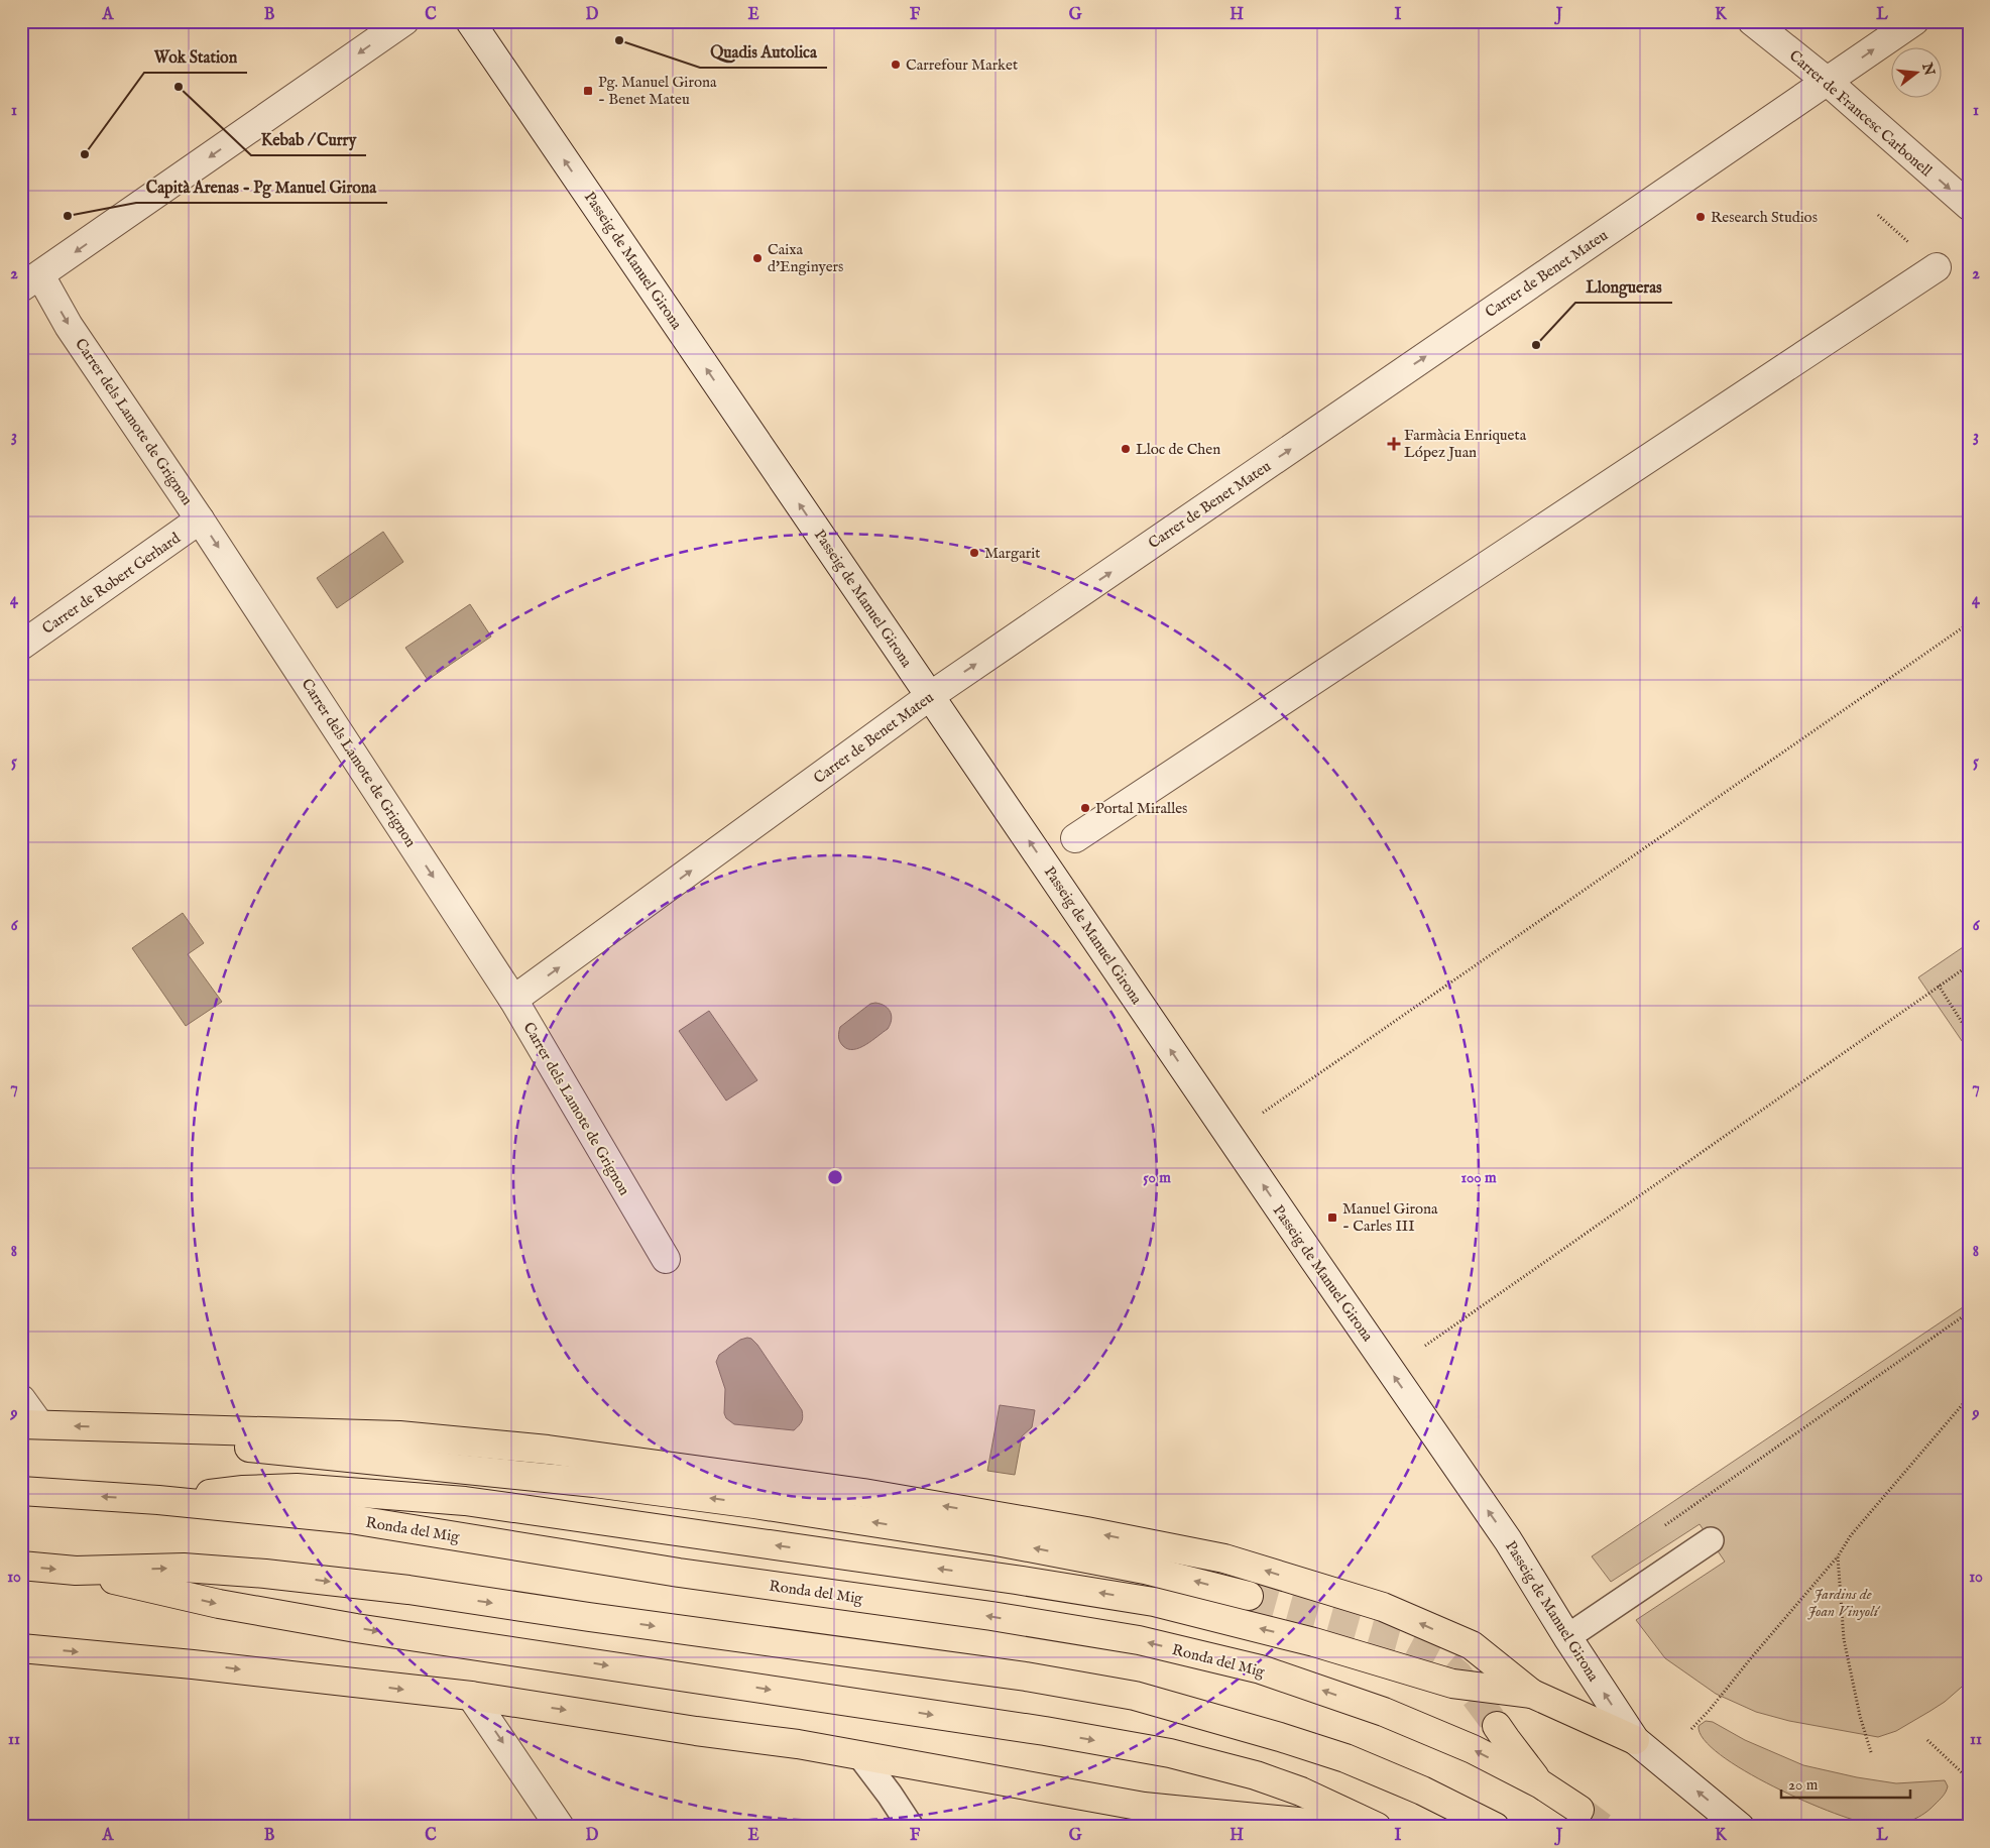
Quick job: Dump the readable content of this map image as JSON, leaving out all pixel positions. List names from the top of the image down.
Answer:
{
  "streets": {
    "main road": ["Ronda del Mig"],
    "street": [
      "Carrer de Francesc Carbonell",
      "Passeig de Manuel Girona",
      "Carrer de Benet Mateu",
      "Carrer dels Lamote de Grignon",
      "Carrer de Robert Gerhard"
    ]
  },
  "crossings": [
    ["Carrer de Francesc Carbonell", "Carrer de Benet Mateu"],
    ["Passeig de Manuel Girona", "Carrer de Benet Mateu"],
    ["Carrer de Benet Mateu", "Carrer dels Lamote de Grignon"],
    ["Carrer dels Lamote de Grignon", "Carrer de Robert Gerhard"]
  ],
  "one_way": ["Carrer de Francesc Carbonell", "Passeig de Manuel Girona", "Carrer dels Lamote de Grignon"],
  "parks": ["Jardins de Joan Vinyolí"],
  "places": {
    "other": [
      "Quadis Autolica",
      "Carrefour Market",
      "Kebab / Curry",
      "Wok Station",
      "Capità Arenas - Pg Manuel Girona",
      "Research Studios",
      "Caixa d'Enginyers",
      "Llongueras",
      "Lloc de Chen",
      "Margarit",
      "Portal Miralles"
    ],
    "transit": ["Pg. Manuel Girona - Benet Mateu", "Manuel Girona - Carles III"],
    "health": ["Farmàcia Enriqueta López Juan"]
  },
  "scale_bar": "20 m",
  "north": "right",
  "grid": {
    "columns": [
      "A",
      "B",
      "C",
      "D",
      "E",
      "F",
      "G",
      "H",
      "I",
      "J",
      "K",
      "L"
    ],
    "rows": [
      "1",
      "2",
      "3",
      "4",
      "5",
      "6",
      "7",
      "8",
      "9",
      "10",
      "11"
    ]
  },
  "rings": ["50 m", "100 m"]
}
